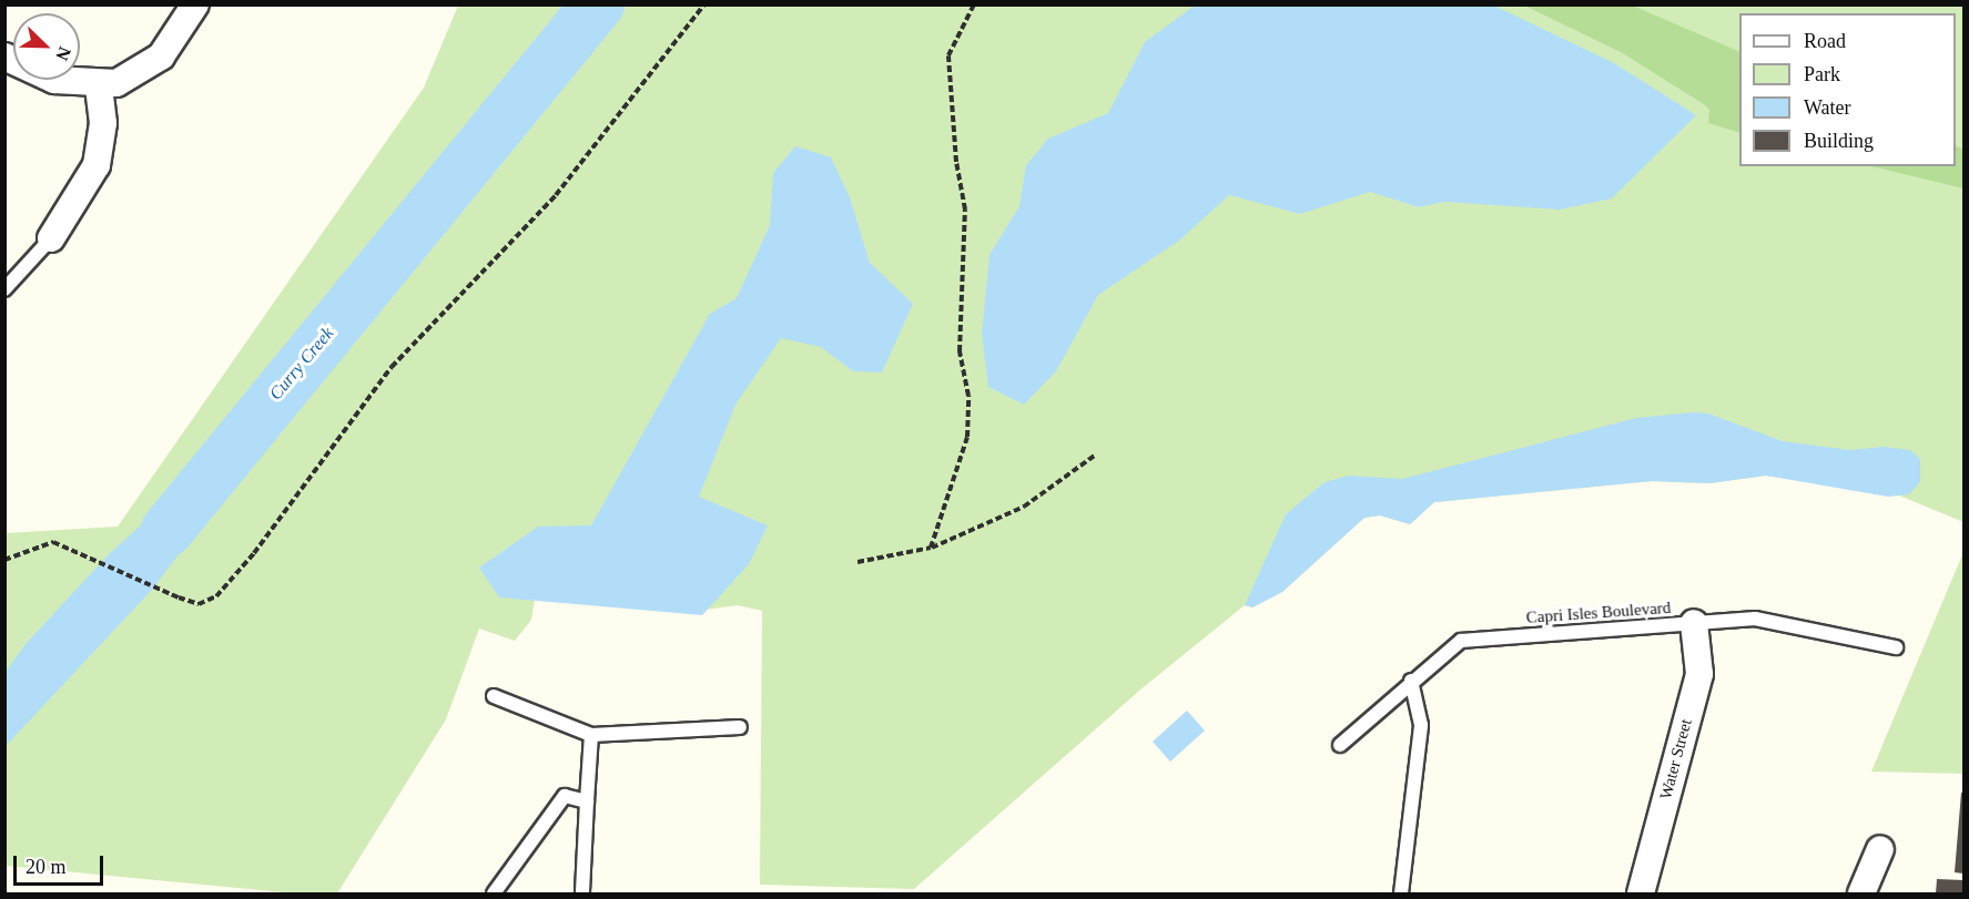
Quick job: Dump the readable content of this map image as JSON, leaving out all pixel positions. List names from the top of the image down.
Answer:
{
  "streets": {
    "street": ["Water Street"],
    "lane": ["Capri Isles Boulevard"]
  },
  "crossings": [
    ["Capri Isles Boulevard", "Water Street"]
  ],
  "water": ["Curry Creek"],
  "legend": [
    "Road",
    "Park",
    "Water",
    "Building"
  ],
  "scale_bar": "20 m",
  "north": "bottom right"
}
